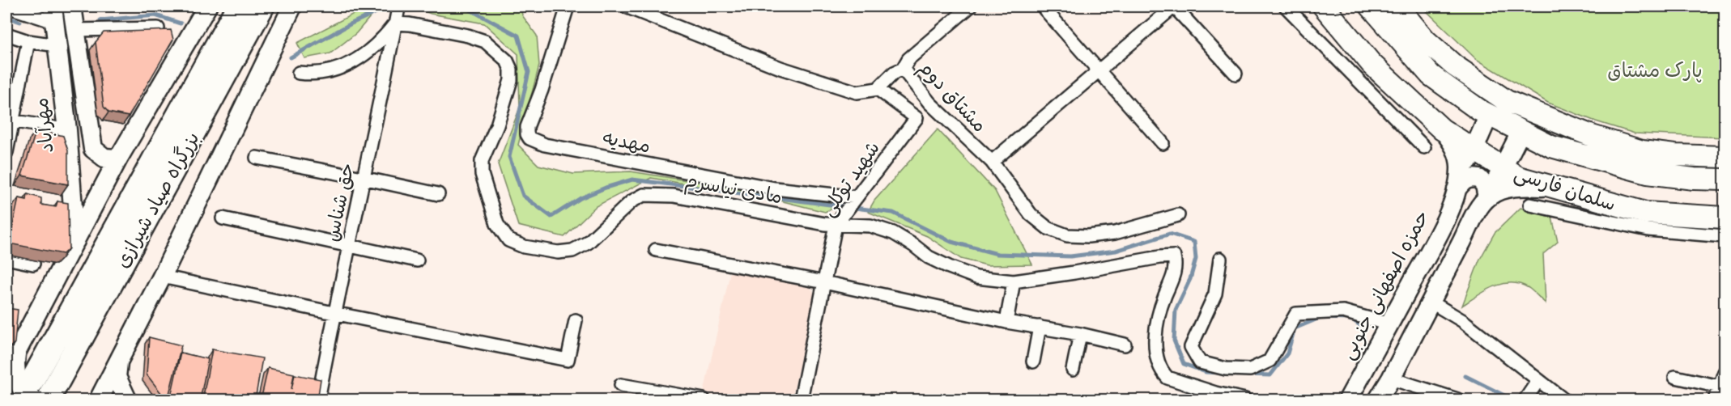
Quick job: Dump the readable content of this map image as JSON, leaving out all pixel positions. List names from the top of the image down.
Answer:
{
  "streets": {
    "highway": ["بزرگراه صیاد شیرازی"],
    "main road": ["مهرآباد", "سلمان فارسی", "حمزه اصفهانی جنوبی"],
    "street": [
      "مشتاق دوم",
      "مهدیه",
      "شهید توکلی",
      "مادی نیاسرم",
      "حق شناس"
    ]
  },
  "crossings": [
    ["مشتاق دوم", "شهید توکلی"],
    ["مهدیه", "شهید توکلی"],
    ["شهید توکلی", "مادی نیاسرم"],
    ["مادی نیاسرم", "حق شناس"],
    ["سلمان فارسی", "حمزه اصفهانی جنوبی"]
  ],
  "parks": ["پارک مشتاق"]
}
